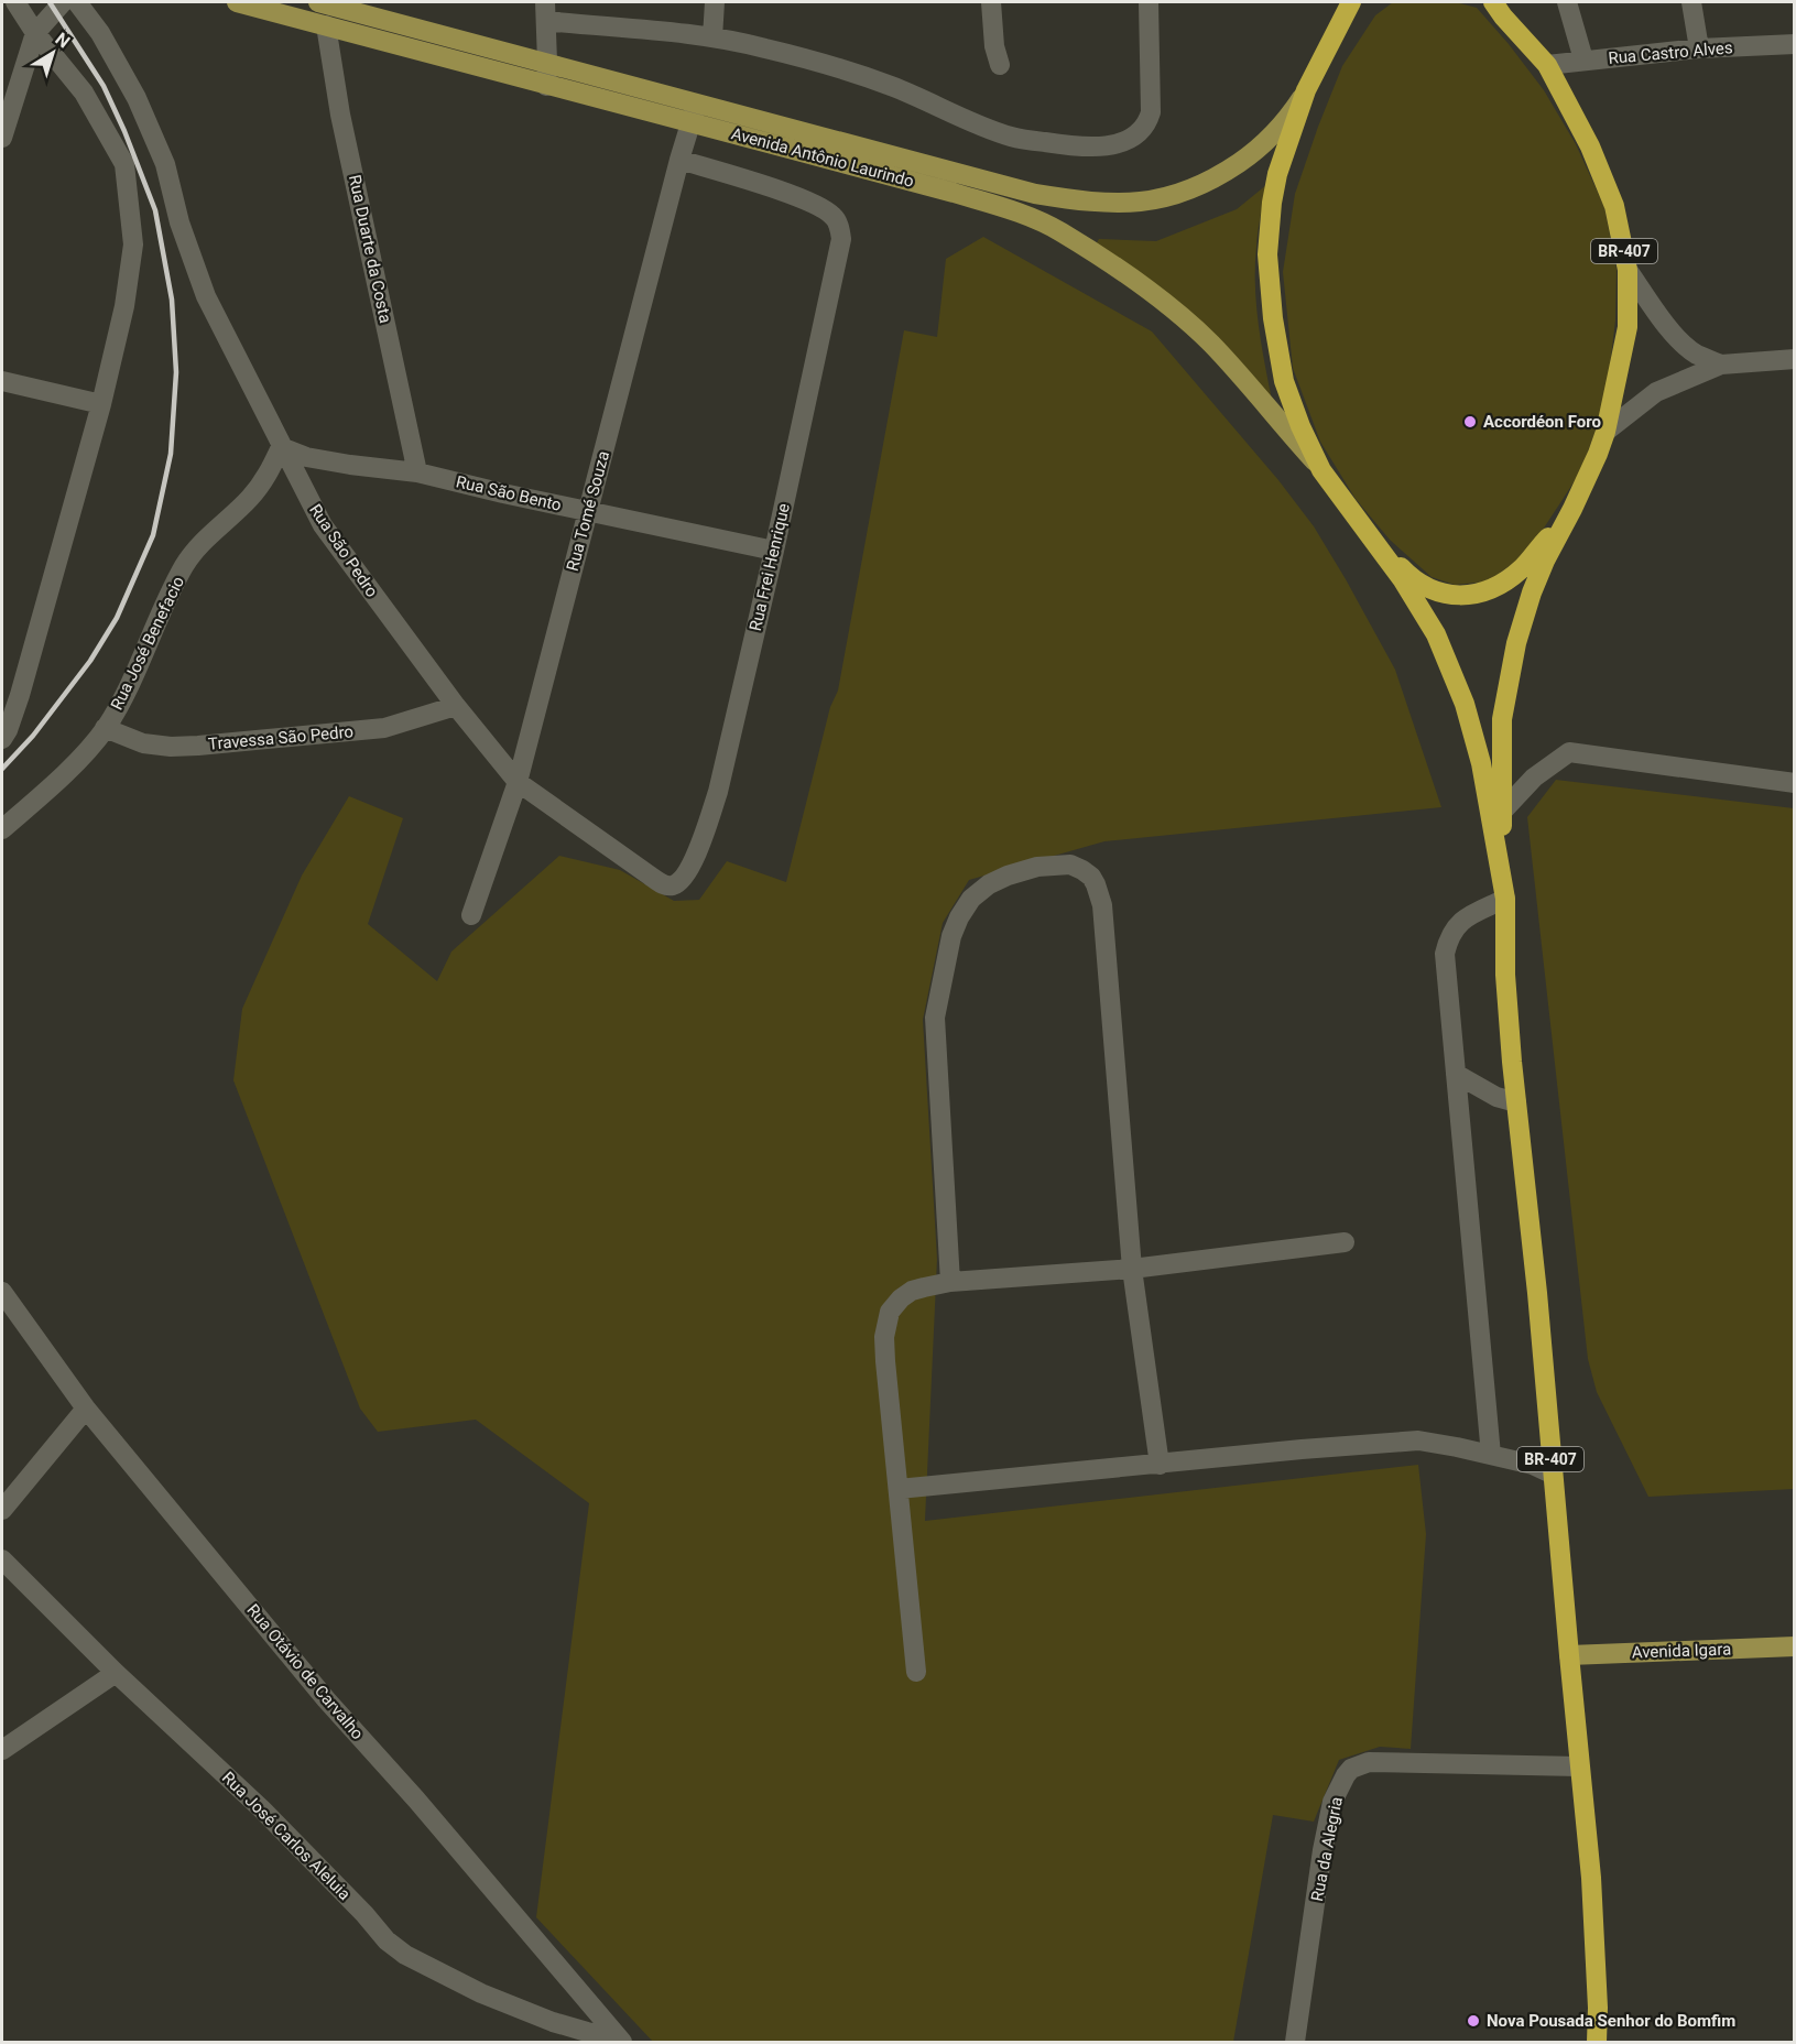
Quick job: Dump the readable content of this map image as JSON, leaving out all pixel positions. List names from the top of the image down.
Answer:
{
  "streets": {
    "highway": ["BR-407"],
    "main road": ["Avenida Antônio Laurindo", "Avenida Igara"],
    "street": [
      "Rua Castro Alves",
      "Rua Duarte da Costa",
      "Rua São Bento",
      "Rua Tomé Souza",
      "Rua São Pedro",
      "Rua Frei Henrique",
      "Rua José Benefacio",
      "Travessa São Pedro",
      "Rua Otávio de Carvalho",
      "Rua José Carlos Aleluia",
      "Rua da Alegria"
    ]
  },
  "crossings": [
    ["Rua Castro Alves", "BR-407"],
    ["Avenida Antônio Laurindo", "Rua Duarte da Costa"],
    ["Avenida Antônio Laurindo", "BR-407"],
    ["Avenida Antônio Laurindo", "Rua Tomé Souza"],
    ["Rua Duarte da Costa", "Rua São Bento"],
    ["BR-407", "Avenida Igara"],
    ["BR-407", "Rua da Alegria"],
    ["Rua São Bento", "Rua Tomé Souza"],
    ["Rua São Bento", "Rua São Pedro"],
    ["Rua São Bento", "Rua Frei Henrique"],
    ["Rua São Bento", "Rua José Benefacio"],
    ["Rua Tomé Souza", "Rua São Pedro"],
    ["Rua Tomé Souza", "Rua Frei Henrique"],
    ["Rua São Pedro", "Rua Frei Henrique"],
    ["Rua São Pedro", "Rua José Benefacio"],
    ["Rua São Pedro", "Travessa São Pedro"],
    ["Rua José Benefacio", "Travessa São Pedro"],
    ["Rua Otávio de Carvalho", "Rua José Carlos Aleluia"]
  ],
  "places": ["Accordéon Foro", "Nova Pousada Senhor do Bomfim"],
  "north": "top right"
}
